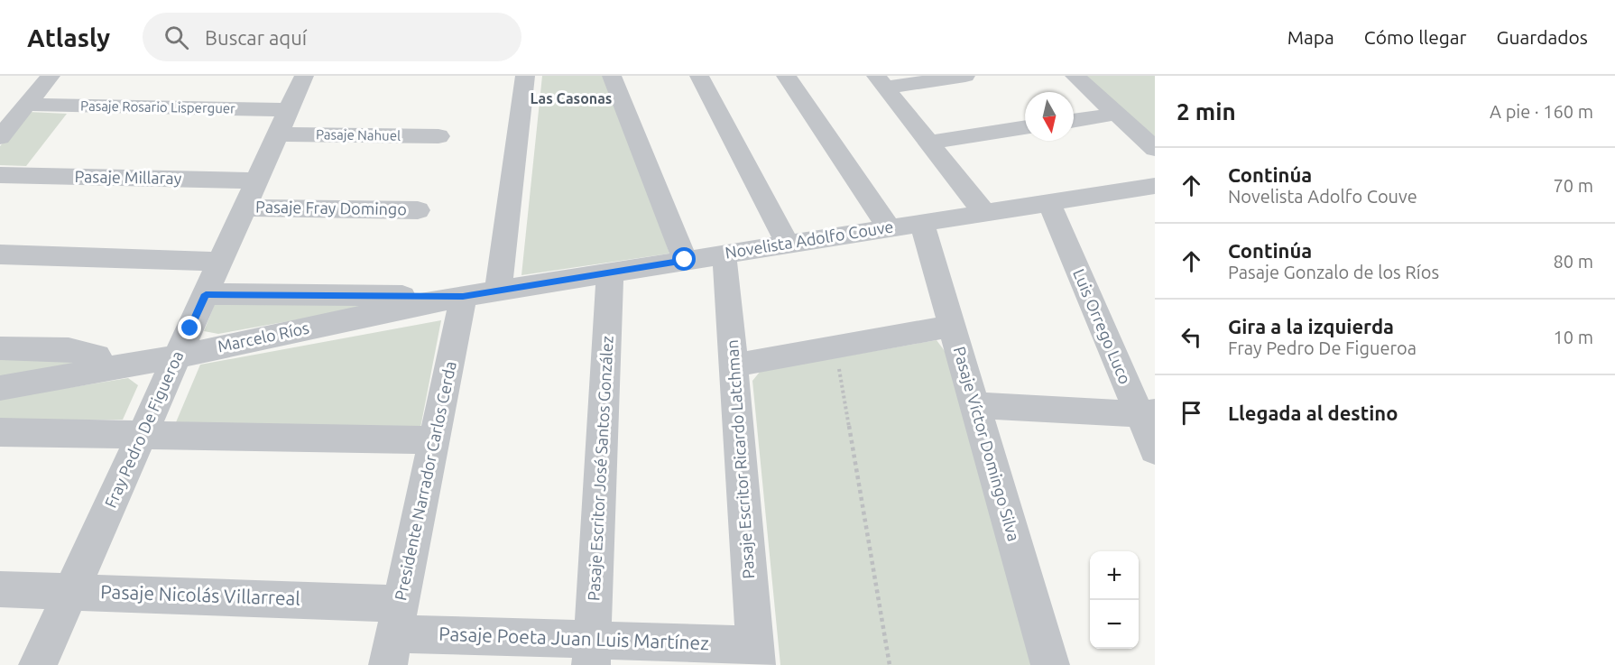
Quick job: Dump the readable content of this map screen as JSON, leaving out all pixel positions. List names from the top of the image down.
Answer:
{
  "streets": {
    "street": [
      "Pasaje Rosario Lisperguer",
      "Pasaje Nahuel",
      "Pasaje Millaray",
      "Pasaje Fray Domingo",
      "Novelista Adolfo Couve",
      "Luis Orrego Luco",
      "Marcelo Ríos",
      "Fray Pedro De Figueroa",
      "Pasaje Víctor Domingo Silva",
      "Pasaje Escritor Ricardo Latchman",
      "Pasaje Escritor José Santos González",
      "Presidente Narrador Carlos Cerda",
      "Pasaje Nicolás Villarreal",
      "Pasaje Poeta Juan Luis Martínez"
    ]
  },
  "crossings": [
    ["Pasaje Rosario Lisperguer", "Fray Pedro De Figueroa"],
    ["Pasaje Nahuel", "Fray Pedro De Figueroa"],
    ["Pasaje Millaray", "Fray Pedro De Figueroa"],
    ["Pasaje Fray Domingo", "Fray Pedro De Figueroa"],
    ["Novelista Adolfo Couve", "Luis Orrego Luco"],
    ["Novelista Adolfo Couve", "Marcelo Ríos"],
    ["Novelista Adolfo Couve", "Pasaje Víctor Domingo Silva"],
    ["Novelista Adolfo Couve", "Pasaje Escritor Ricardo Latchman"],
    ["Novelista Adolfo Couve", "Pasaje Escritor José Santos González"],
    ["Novelista Adolfo Couve", "Presidente Narrador Carlos Cerda"],
    ["Marcelo Ríos", "Fray Pedro De Figueroa"],
    ["Marcelo Ríos", "Presidente Narrador Carlos Cerda"],
    ["Fray Pedro De Figueroa", "Pasaje Nicolás Villarreal"],
    ["Pasaje Escritor Ricardo Latchman", "Pasaje Poeta Juan Luis Martínez"],
    ["Pasaje Escritor José Santos González", "Pasaje Poeta Juan Luis Martínez"],
    ["Presidente Narrador Carlos Cerda", "Pasaje Nicolás Villarreal"],
    ["Presidente Narrador Carlos Cerda", "Pasaje Poeta Juan Luis Martínez"],
    ["Pasaje Nicolás Villarreal", "Pasaje Poeta Juan Luis Martínez"]
  ],
  "districts": ["Las Casonas"],
  "north": "bottom",
  "page": {
    "header": "Atlasly",
    "search": "Buscar aquí",
    "nav": ["Mapa", "Cómo llegar", "Guardados"],
    "heading": ["2 min", "A pie · 160 m"],
    "list": [
      ["Continúa", "Novelista Adolfo Couve", "70 m"],
      ["Continúa", "Pasaje Gonzalo de los Ríos", "80 m"],
      ["Gira a la izquierda", "Fray Pedro De Figueroa", "10 m"],
      "Llegada al destino"
    ],
    "map_buttons": ["+", "−"]
  }
}
